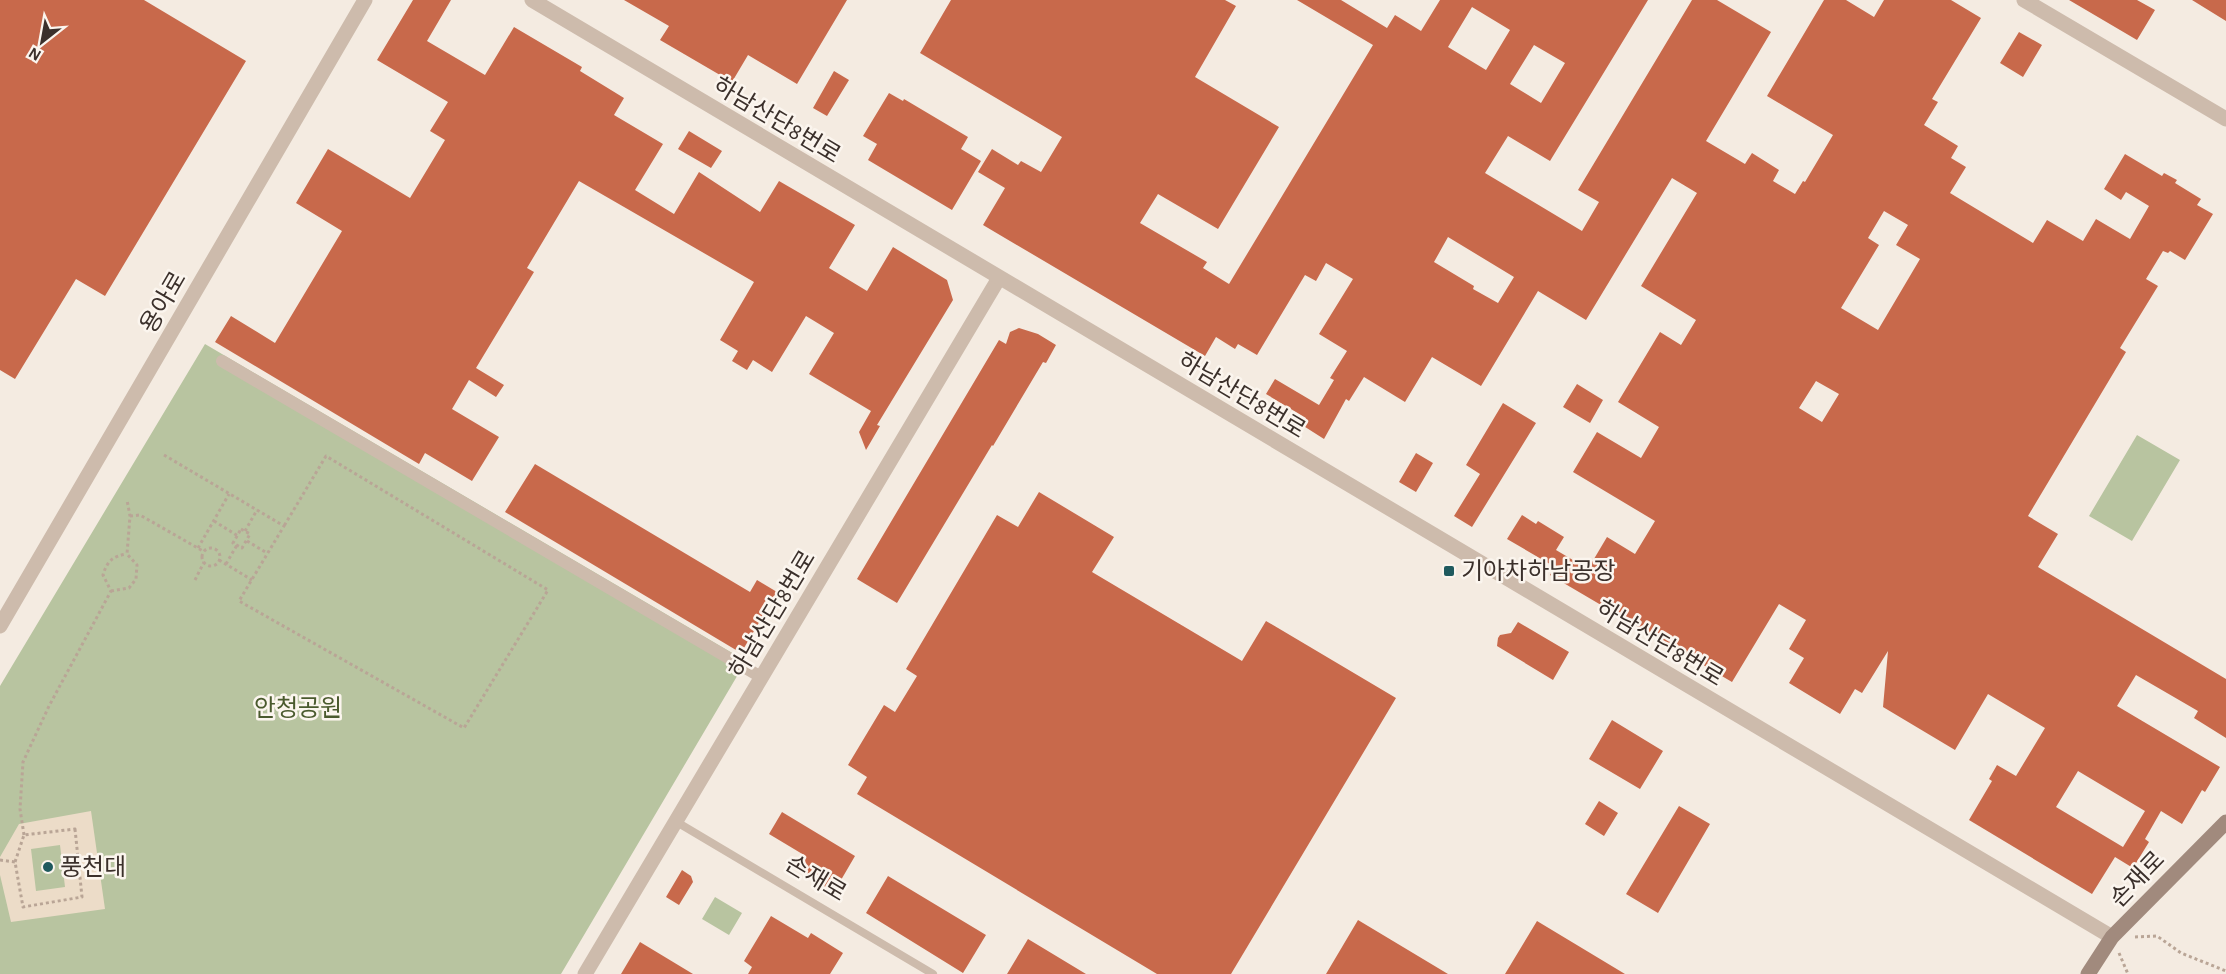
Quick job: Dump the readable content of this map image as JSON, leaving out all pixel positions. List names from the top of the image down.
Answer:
{
  "streets": {
    "main road": ["손재로"],
    "street": ["하남산단8번로", "용아로"]
  },
  "crossings": [
    ["하남산단8번로", "손재로"]
  ],
  "parks": ["안청공원"],
  "places": {
    "transit": ["기아차하남공장"],
    "other": ["풍천대"]
  },
  "north": "bottom left"
}
